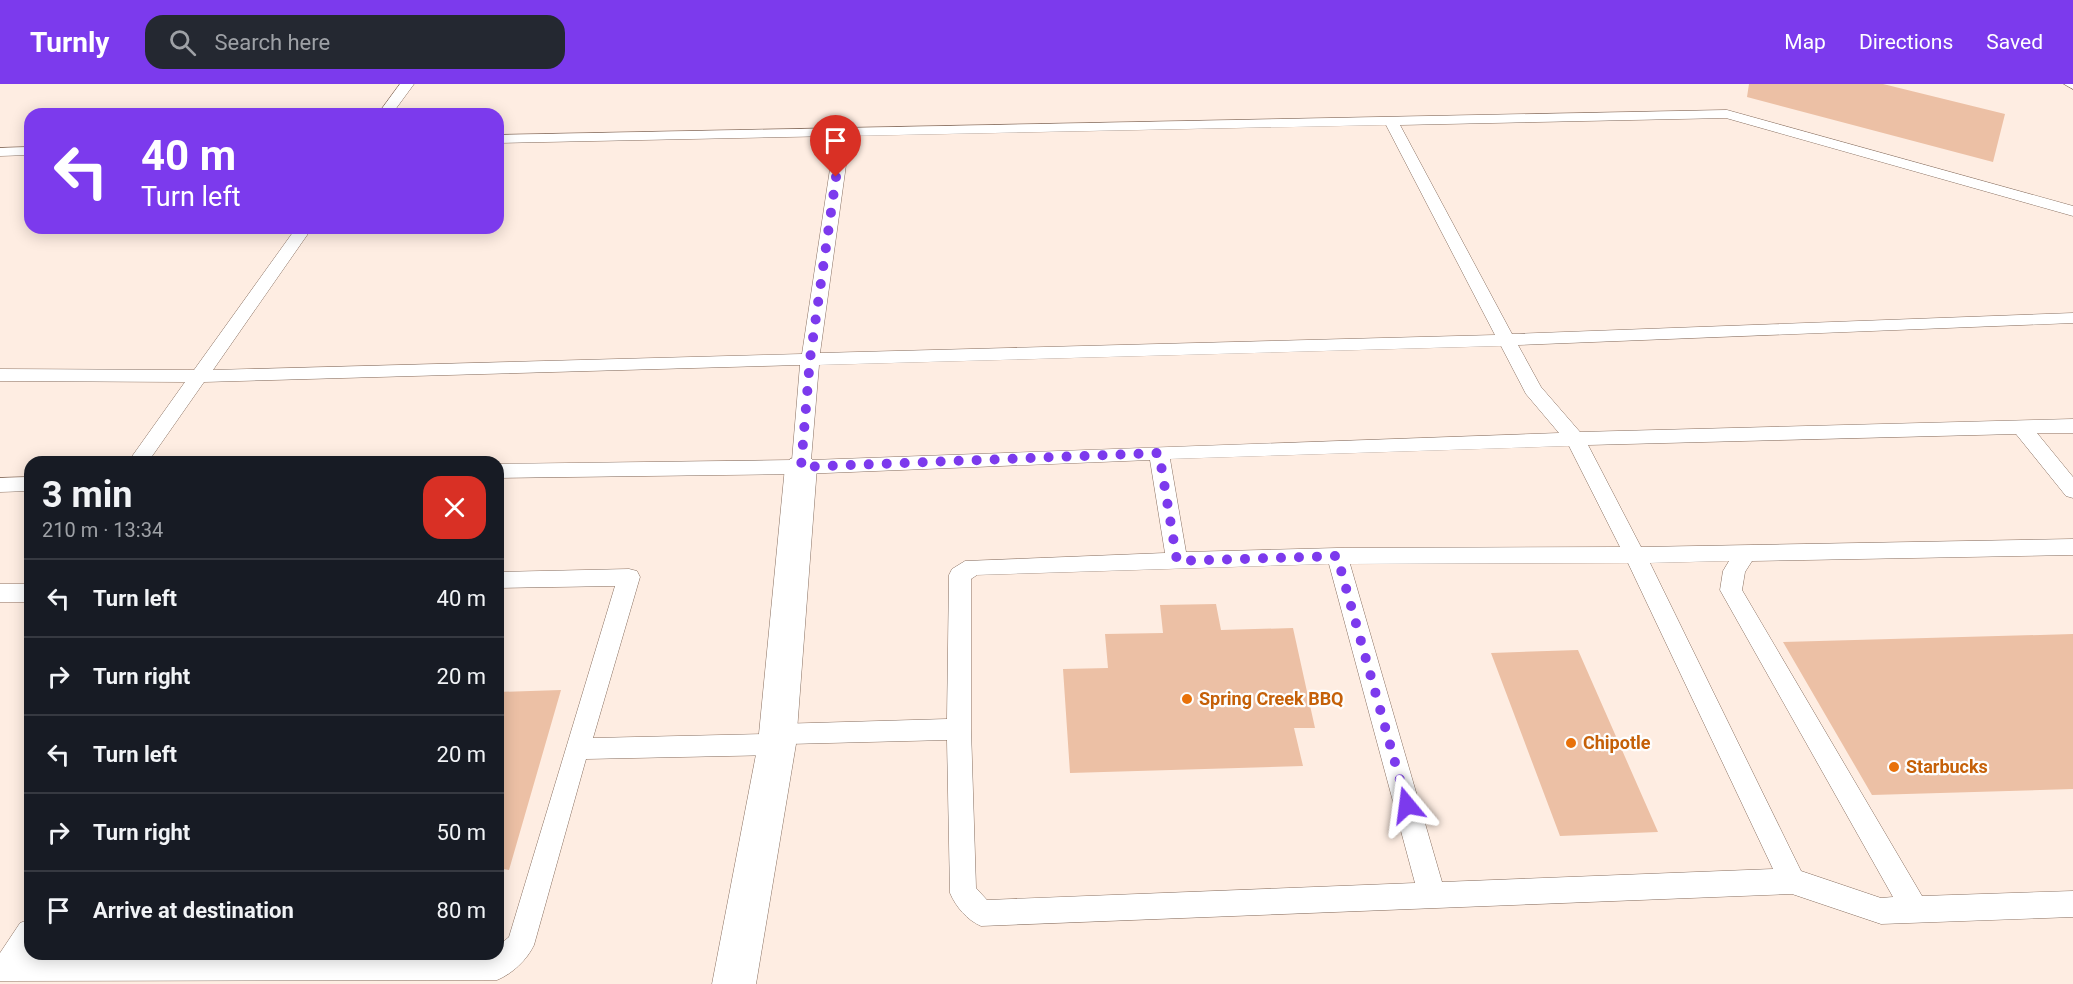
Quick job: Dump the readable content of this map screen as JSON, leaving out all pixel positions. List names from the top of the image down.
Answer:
{
  "places": ["Spring Creek BBQ", "Chipotle", "Starbucks"],
  "page": {
    "header": "Turnly",
    "search": "Search here",
    "nav": ["Map", "Directions", "Saved"],
    "turn": ["40 m", "Turn left"],
    "heading": ["3 min", "210 m · 13:34"],
    "list": [
      {
        "name": "Turn left",
        "value": "40 m"
      },
      {
        "name": "Turn right",
        "value": "20 m"
      },
      {
        "name": "Turn left",
        "value": "20 m"
      },
      {
        "name": "Turn right",
        "value": "50 m"
      },
      {
        "name": "Arrive at destination",
        "value": "80 m"
      }
    ]
  }
}
